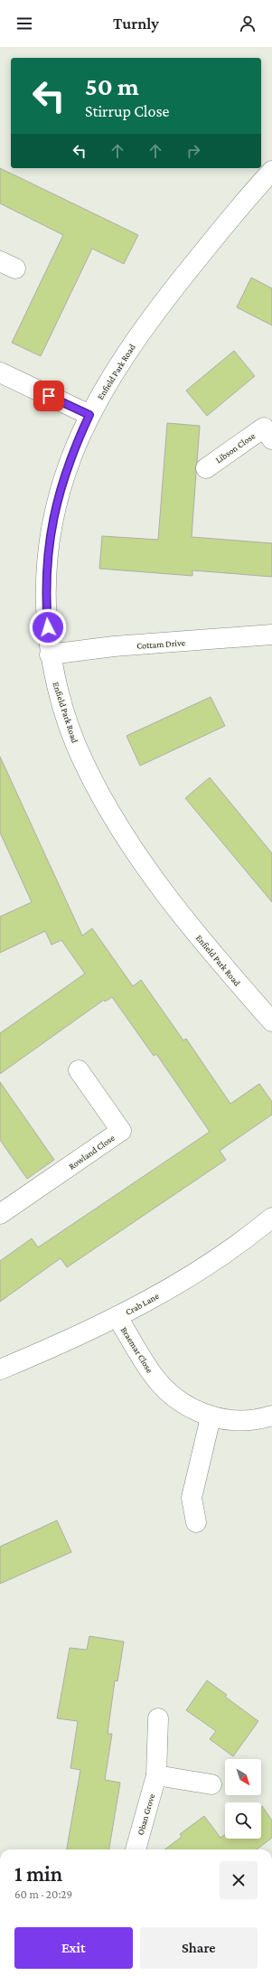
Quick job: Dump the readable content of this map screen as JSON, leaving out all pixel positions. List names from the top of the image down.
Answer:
{
  "streets": {
    "street": [
      "Enfield Park Road",
      "Libson Close",
      "Cottam Drive",
      "Rowland Close",
      "Crab Lane",
      "Braemar Close",
      "Oban Grove"
    ]
  },
  "crossings": [
    ["Enfield Park Road", "Cottam Drive"],
    ["Crab Lane", "Braemar Close"]
  ],
  "north": "bottom right",
  "page": {
    "header": "Turnly",
    "turn": ["50 m", "Stirrup Close"],
    "heading": ["1 min", "60 m · 20:29"],
    "buttons": ["Exit", "Share"]
  }
}
